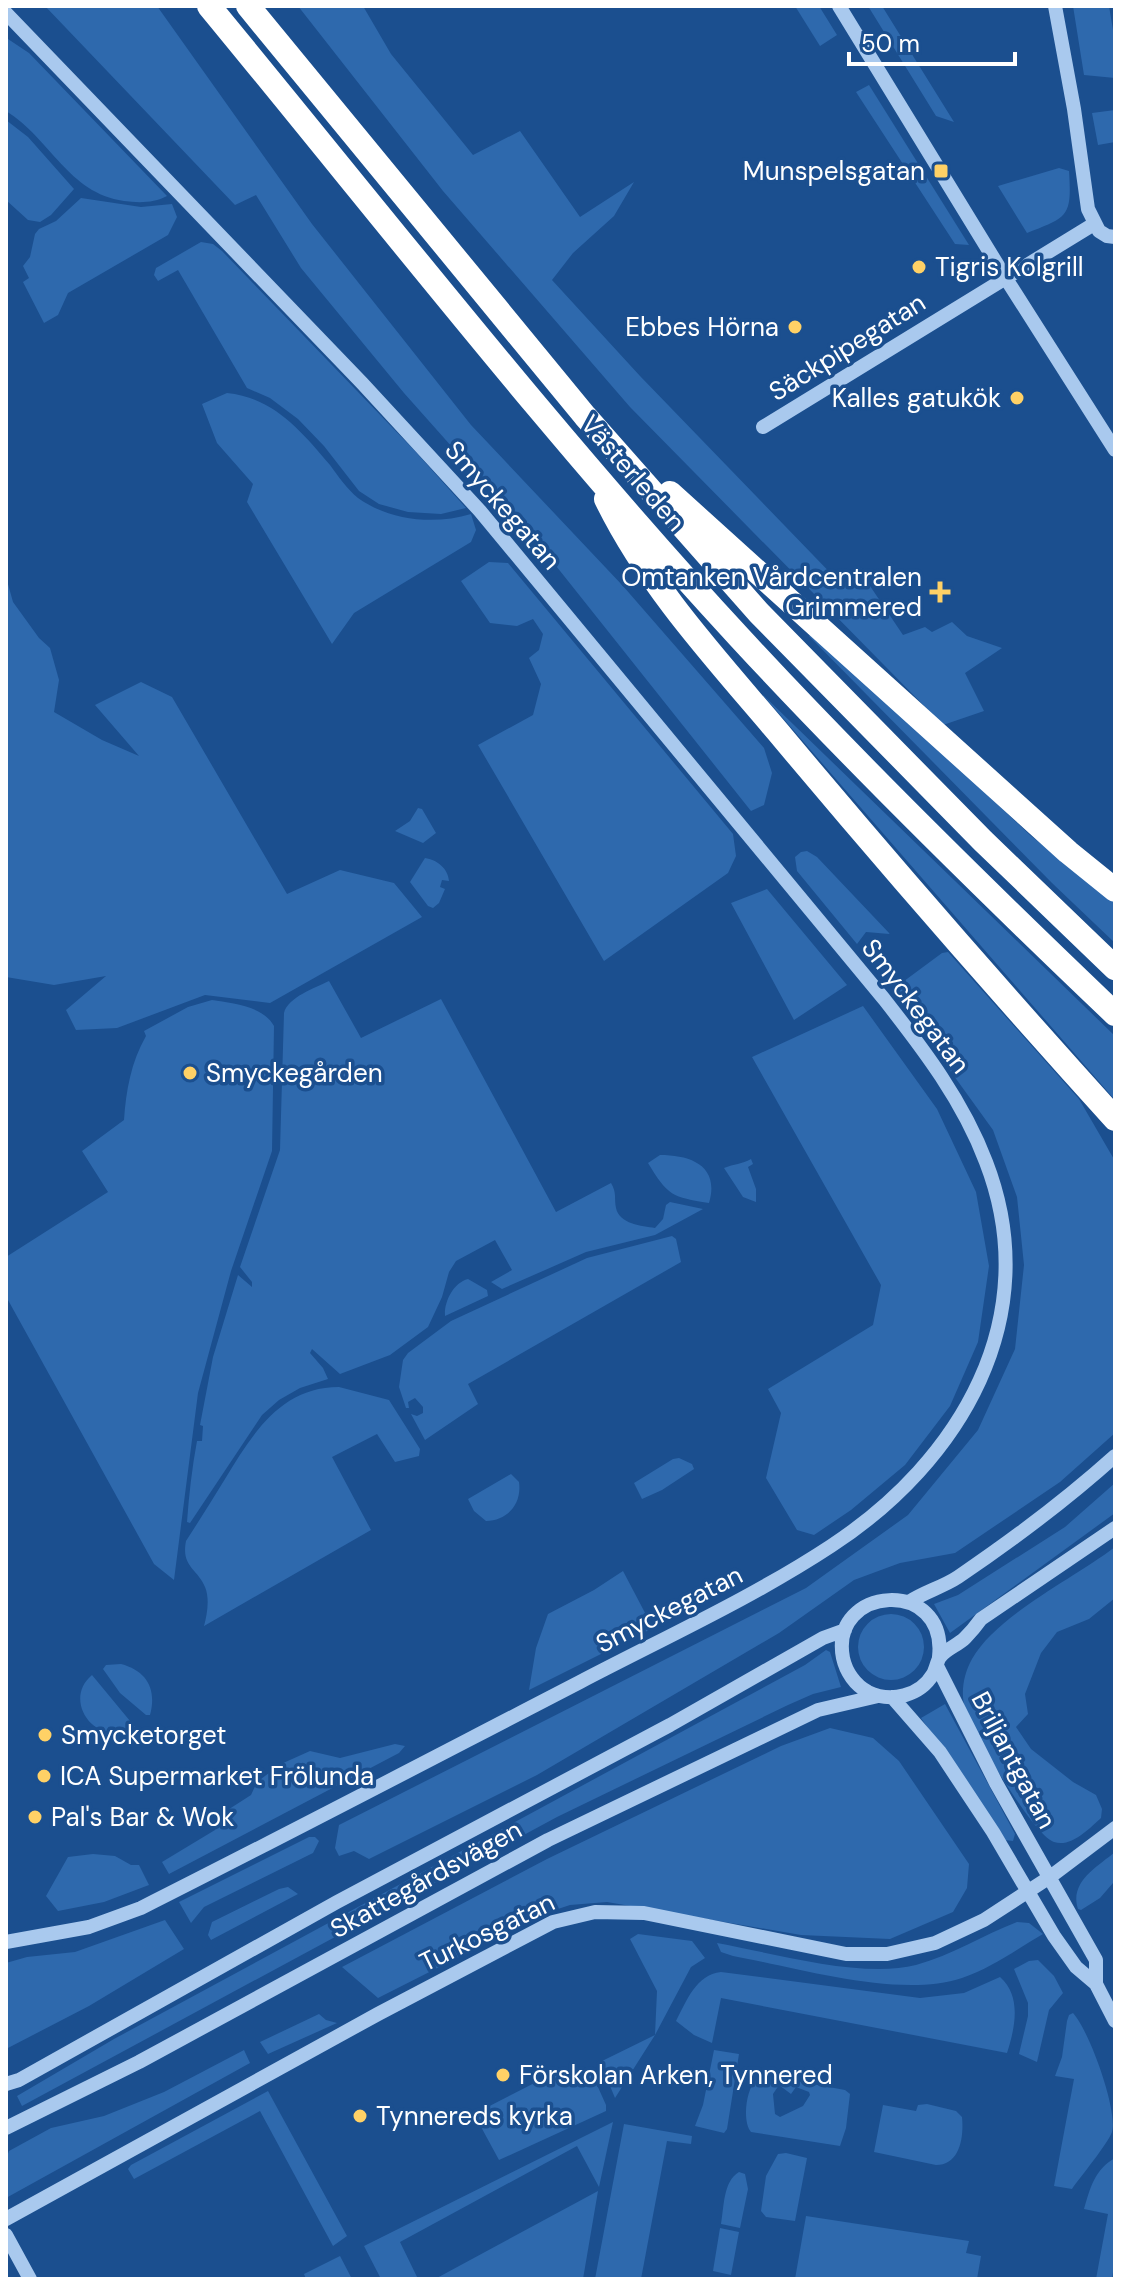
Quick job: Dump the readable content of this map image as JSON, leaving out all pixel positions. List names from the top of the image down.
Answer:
{
  "streets": {
    "highway": ["Västerleden"],
    "street": [
      "Säckpipegatan",
      "Smyckegatan",
      "Briljantgatan",
      "Skattegårdsvägen",
      "Turkosgatan"
    ]
  },
  "crossings": [
    ["Briljantgatan", "Skattegårdsvägen"],
    ["Briljantgatan", "Turkosgatan"]
  ],
  "places": {
    "transit": ["Munspelsgatan"],
    "other": [
      "Tigris Kolgrill",
      "Ebbes Hörna",
      "Kalles gatukök",
      "Smyckegården",
      "Smycketorget",
      "ICA Supermarket Frölunda",
      "Pal's Bar & Wok",
      "Förskolan Arken, Tynnered",
      "Tynnereds kyrka"
    ],
    "health": ["Omtanken Vårdcentralen Grimmered"]
  },
  "scale_bar": "50 m"
}
